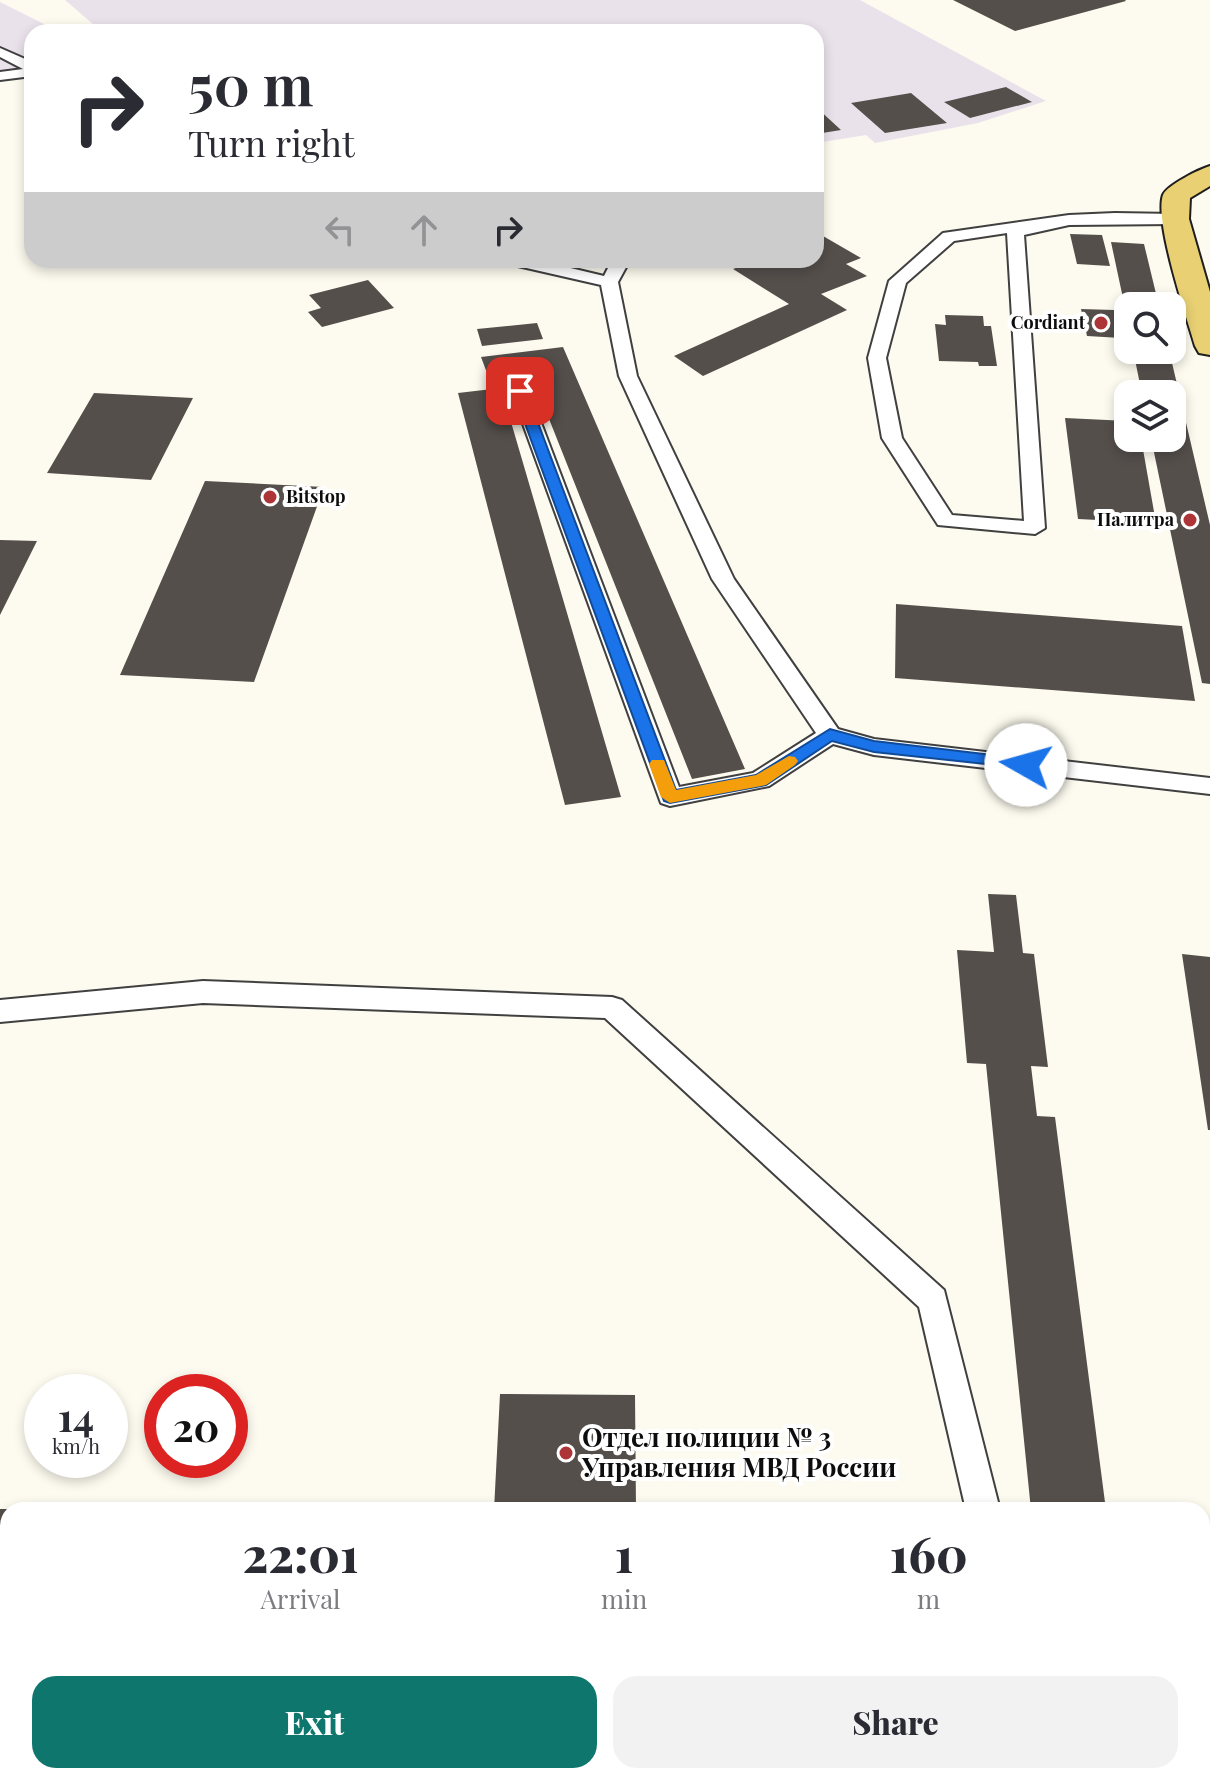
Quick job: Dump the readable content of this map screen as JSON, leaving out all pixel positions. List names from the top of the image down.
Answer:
{
  "places": [
    "Cordiant",
    "Bitstop",
    "Палитра",
    "Отдел полиции № 3 Управления МВД России"
  ],
  "page": {
    "turn": ["50 m", "Turn right"],
    "speed": "14 km/h",
    "limit": "20",
    "eta": [
      "22:01",
      "Arrival",
      "1",
      "min",
      "160",
      "m"
    ],
    "buttons": ["Exit", "Share"]
  }
}
